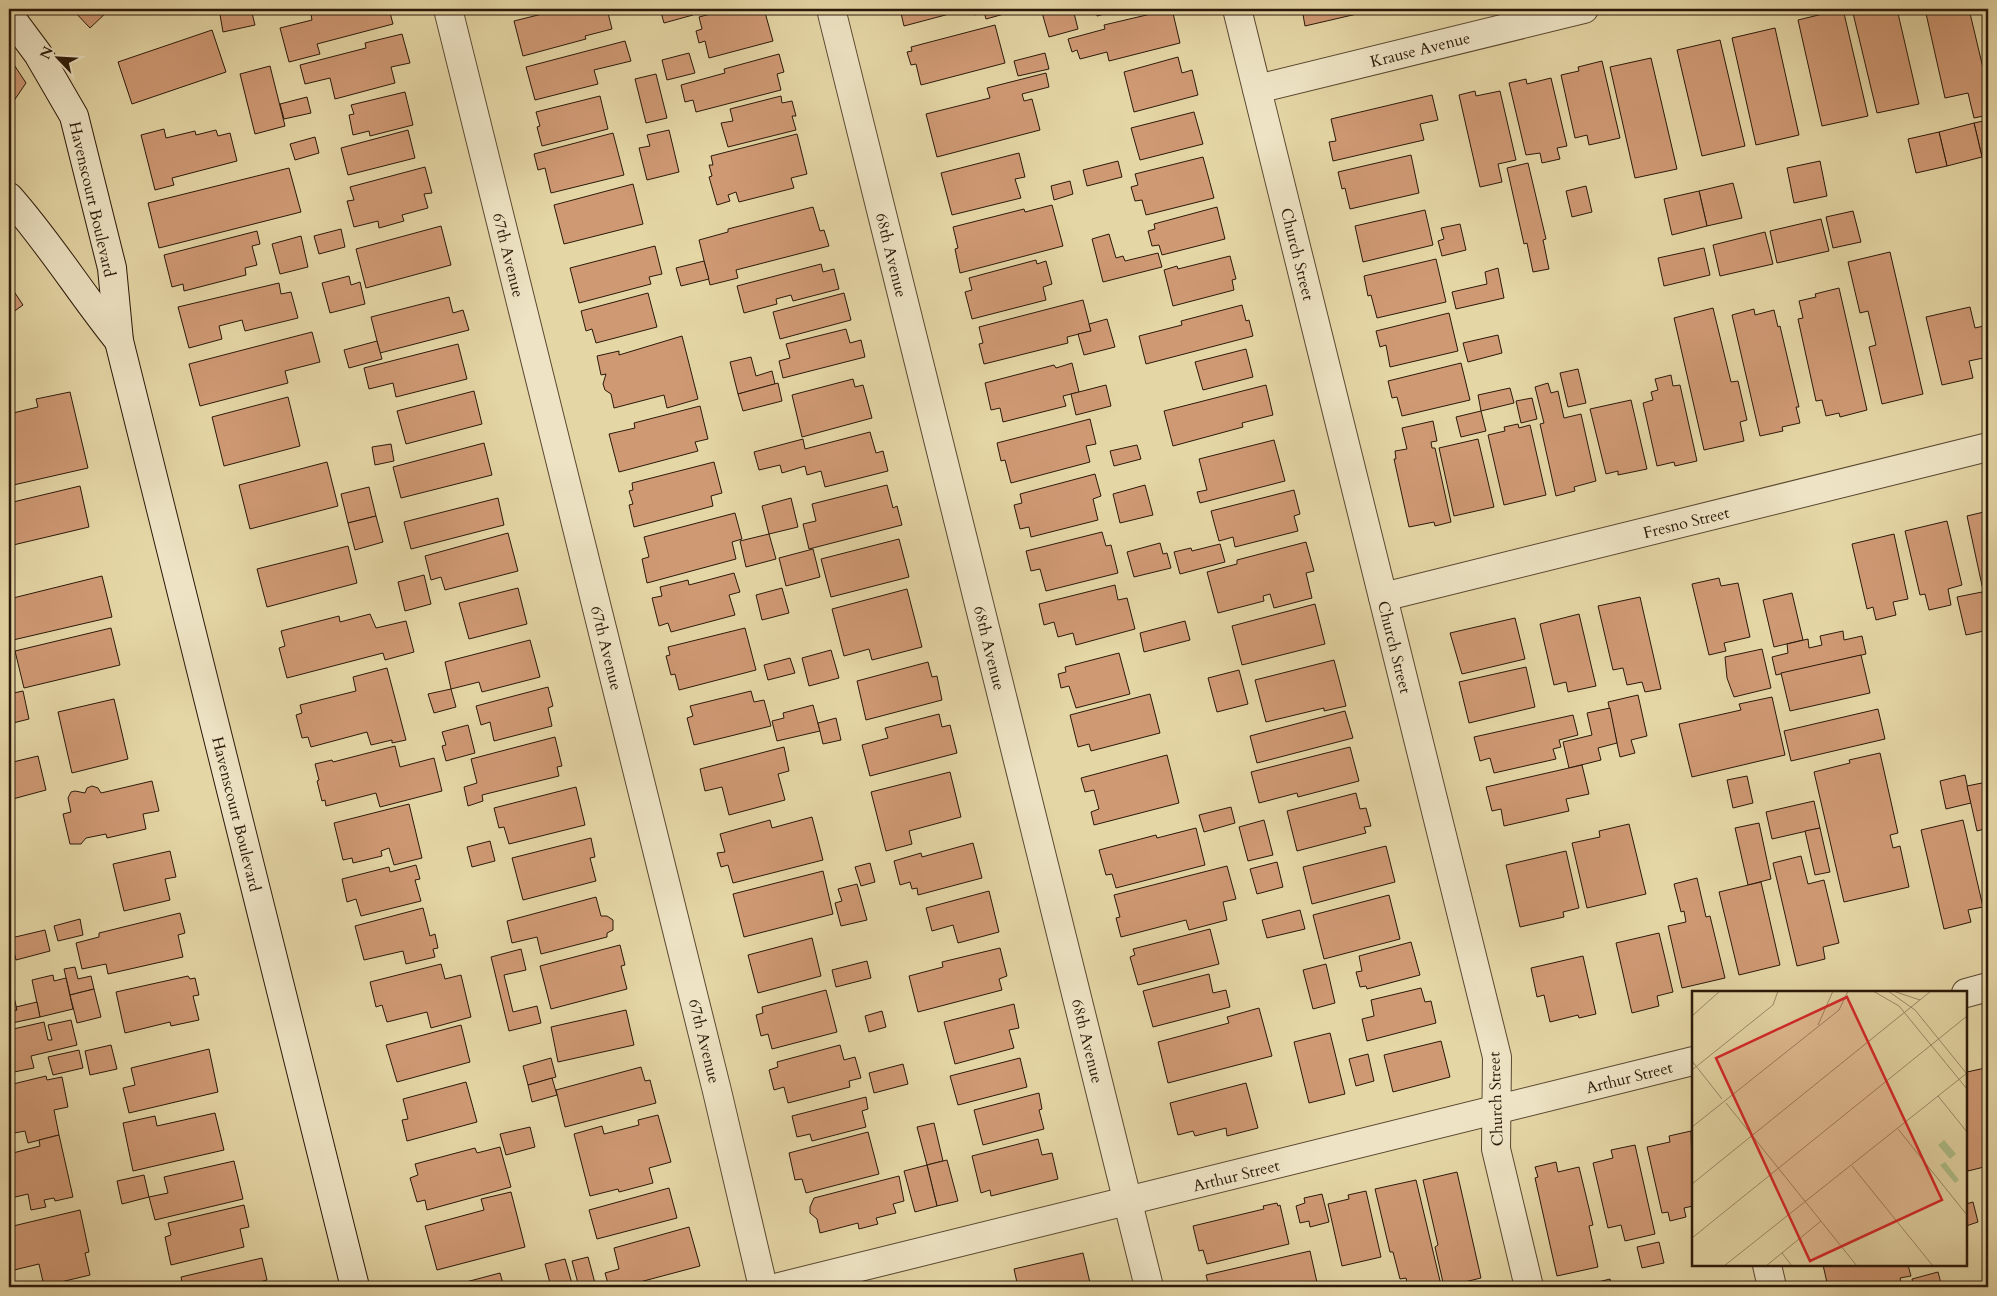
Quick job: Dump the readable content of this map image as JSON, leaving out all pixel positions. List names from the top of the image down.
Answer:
{
  "streets": {
    "street": [
      "Krause Avenue",
      "Havenscourt Boulevard",
      "Church Street",
      "67th Avenue",
      "68th Avenue",
      "Fresno Street",
      "Arthur Street"
    ]
  },
  "crossings": [
    ["Krause Avenue", "Church Street"],
    ["Church Street", "Fresno Street"],
    ["Church Street", "Arthur Street"],
    ["68th Avenue", "Arthur Street"]
  ],
  "north": "top left"
}
